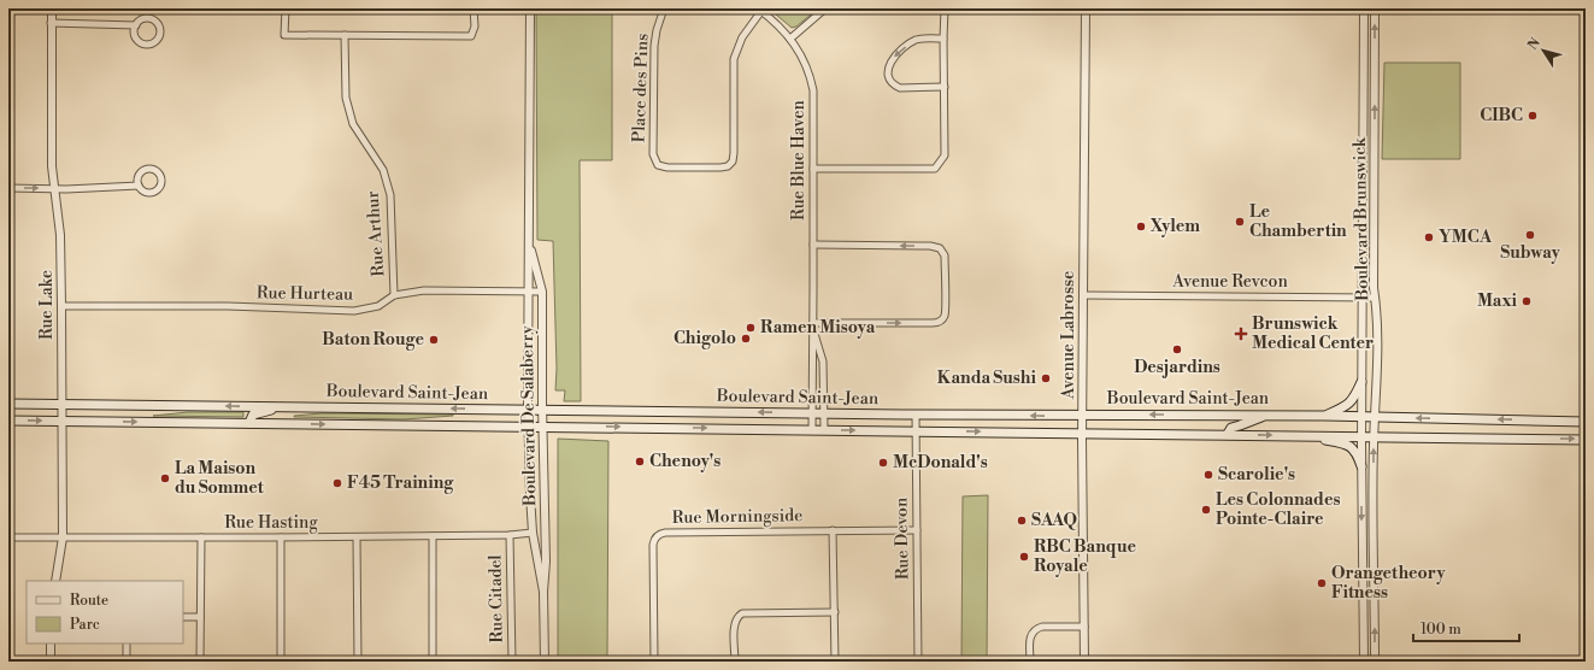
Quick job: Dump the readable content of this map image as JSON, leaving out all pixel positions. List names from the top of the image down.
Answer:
{
  "streets": {
    "main road": ["Boulevard Saint-Jean"],
    "street": [
      "Place des Pins",
      "Rue Blue Haven",
      "Boulevard Brunswick",
      "Rue Arthur",
      "Avenue Revcon",
      "Rue Hurteau",
      "Rue Lake",
      "Avenue Labrosse",
      "Boulevard De Salaberry",
      "Rue Morningside",
      "Rue Hasting",
      "Rue Devon",
      "Rue Citadel"
    ]
  },
  "crossings": [
    ["Place des Pins", "Rue Blue Haven"],
    ["Rue Blue Haven", "Boulevard Saint-Jean"],
    ["Boulevard Brunswick", "Avenue Revcon"],
    ["Boulevard Brunswick", "Boulevard Saint-Jean"],
    ["Rue Arthur", "Rue Hurteau"],
    ["Avenue Revcon", "Avenue Labrosse"],
    ["Rue Hurteau", "Rue Lake"],
    ["Rue Hurteau", "Boulevard De Salaberry"],
    ["Rue Lake", "Boulevard Saint-Jean"],
    ["Rue Lake", "Rue Hasting"],
    ["Avenue Labrosse", "Boulevard Saint-Jean"],
    ["Boulevard Saint-Jean", "Boulevard De Salaberry"],
    ["Boulevard Saint-Jean", "Rue Devon"],
    ["Boulevard De Salaberry", "Rue Hasting"],
    ["Rue Morningside", "Rue Devon"],
    ["Rue Hasting", "Rue Citadel"]
  ],
  "places": {
    "other": [
      "CIBC",
      "Le Chambertin",
      "Xylem",
      "Subway",
      "YMCA",
      "Maxi",
      "Ramen Misoya",
      "Chigolo",
      "Baton Rouge",
      "Desjardins",
      "Kanda Sushi",
      "Chenoy's",
      "McDonald's",
      "Scarolie's",
      "La Maison du Sommet",
      "F45 Training",
      "Les Colonnades Pointe-Claire",
      "SAAQ",
      "RBC Banque Royale",
      "Orangetheory Fitness"
    ],
    "health": ["Brunswick Medical Center"]
  },
  "legend": ["Route", "Parc"],
  "scale_bar": "100 m",
  "north": "top left"
}
